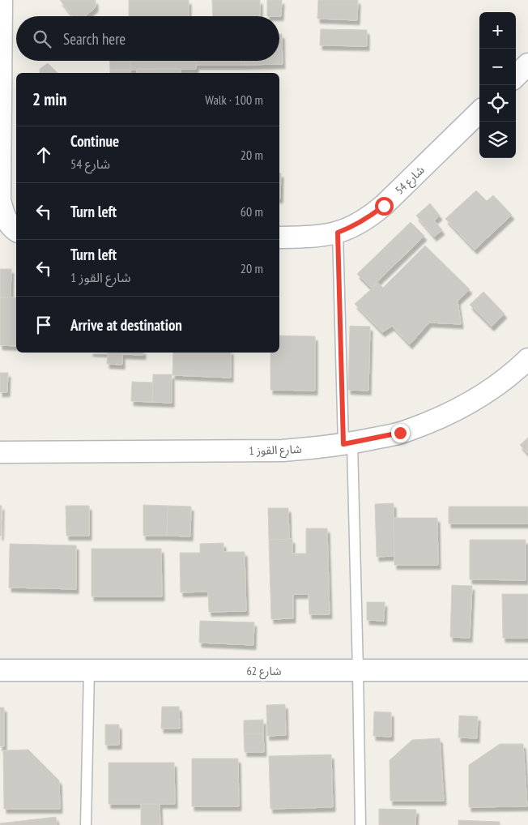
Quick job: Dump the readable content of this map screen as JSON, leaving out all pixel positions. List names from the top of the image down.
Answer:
{
  "streets": {
    "street": ["شارع 54", "شارع القوز 1", "شارع 62"]
  },
  "page": {
    "map_buttons": ["+", "−"],
    "search": "Search here",
    "heading": ["2 min", "Walk · 100 m"],
    "list": [
      ["Continue", "شارع 54", "20 m"],
      ["Turn left", "60 m"],
      ["Turn left", "شارع القوز 1", "20 m"],
      "Arrive at destination"
    ]
  }
}
